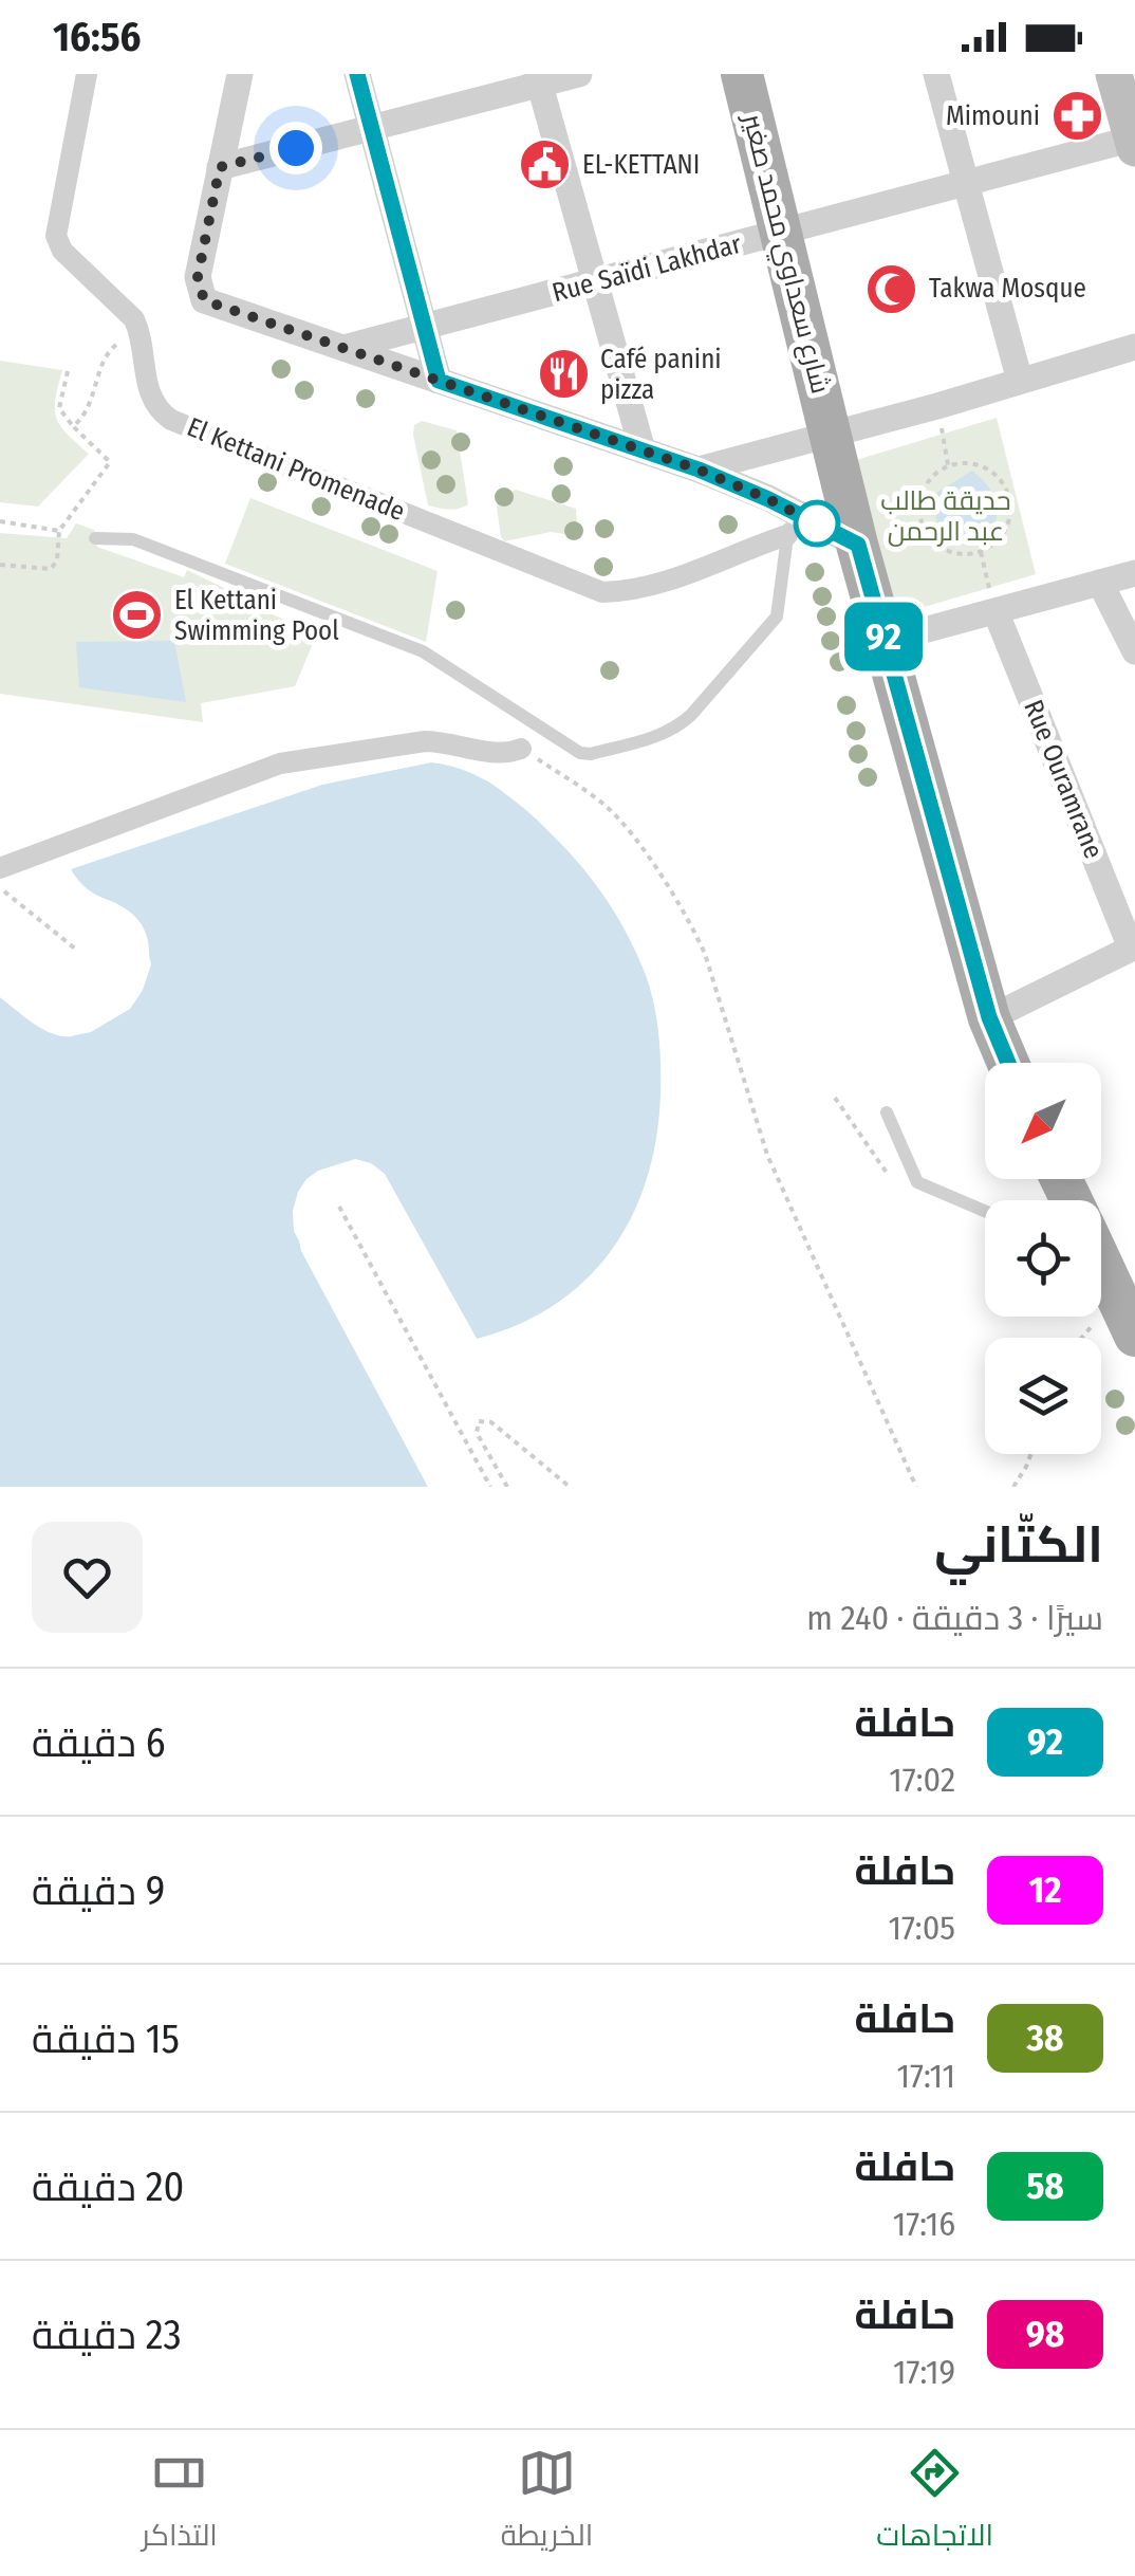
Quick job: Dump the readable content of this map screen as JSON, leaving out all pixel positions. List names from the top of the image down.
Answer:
{
  "streets": {
    "main road": ["شارع سعداوي محمد صغير"],
    "street": ["Rue Saïdi Lakhdar", "El Kettani Promenade", "Rue Ouramrane"]
  },
  "crossings": [
    ["شارع سعداوي محمد صغير", "Rue Saïdi Lakhdar"]
  ],
  "parks": ["حديقة طالب عبد الرحمن"],
  "places": {
    "pharmacy": ["Mimouni"],
    "public building": ["EL-KETTANI"],
    "mosque": ["Takwa Mosque"],
    "restaurant": ["Café panini pizza"],
    "sports": ["El Kettani Swimming Pool"]
  },
  "lines": ["bus line 92"],
  "north": "bottom left",
  "page": {
    "status": "16:56",
    "on_map": "92",
    "heading": ["الكتّاني", "سيرًا · 3 دقيقة · 240 m"],
    "list": [
      {
        "mark": "92",
        "name": "حافلة",
        "note": "17:02",
        "value": "6 دقيقة"
      },
      {
        "mark": "12",
        "name": "حافلة",
        "note": "17:05",
        "value": "9 دقيقة"
      },
      {
        "mark": "38",
        "name": "حافلة",
        "note": "17:11",
        "value": "15 دقيقة"
      },
      {
        "mark": "58",
        "name": "حافلة",
        "note": "17:16",
        "value": "20 دقيقة"
      },
      {
        "mark": "98",
        "name": "حافلة",
        "note": "17:19",
        "value": "23 دقيقة"
      }
    ],
    "tabs": ["الاتجاهات", "الخريطة", "التذاكر"]
  }
}
